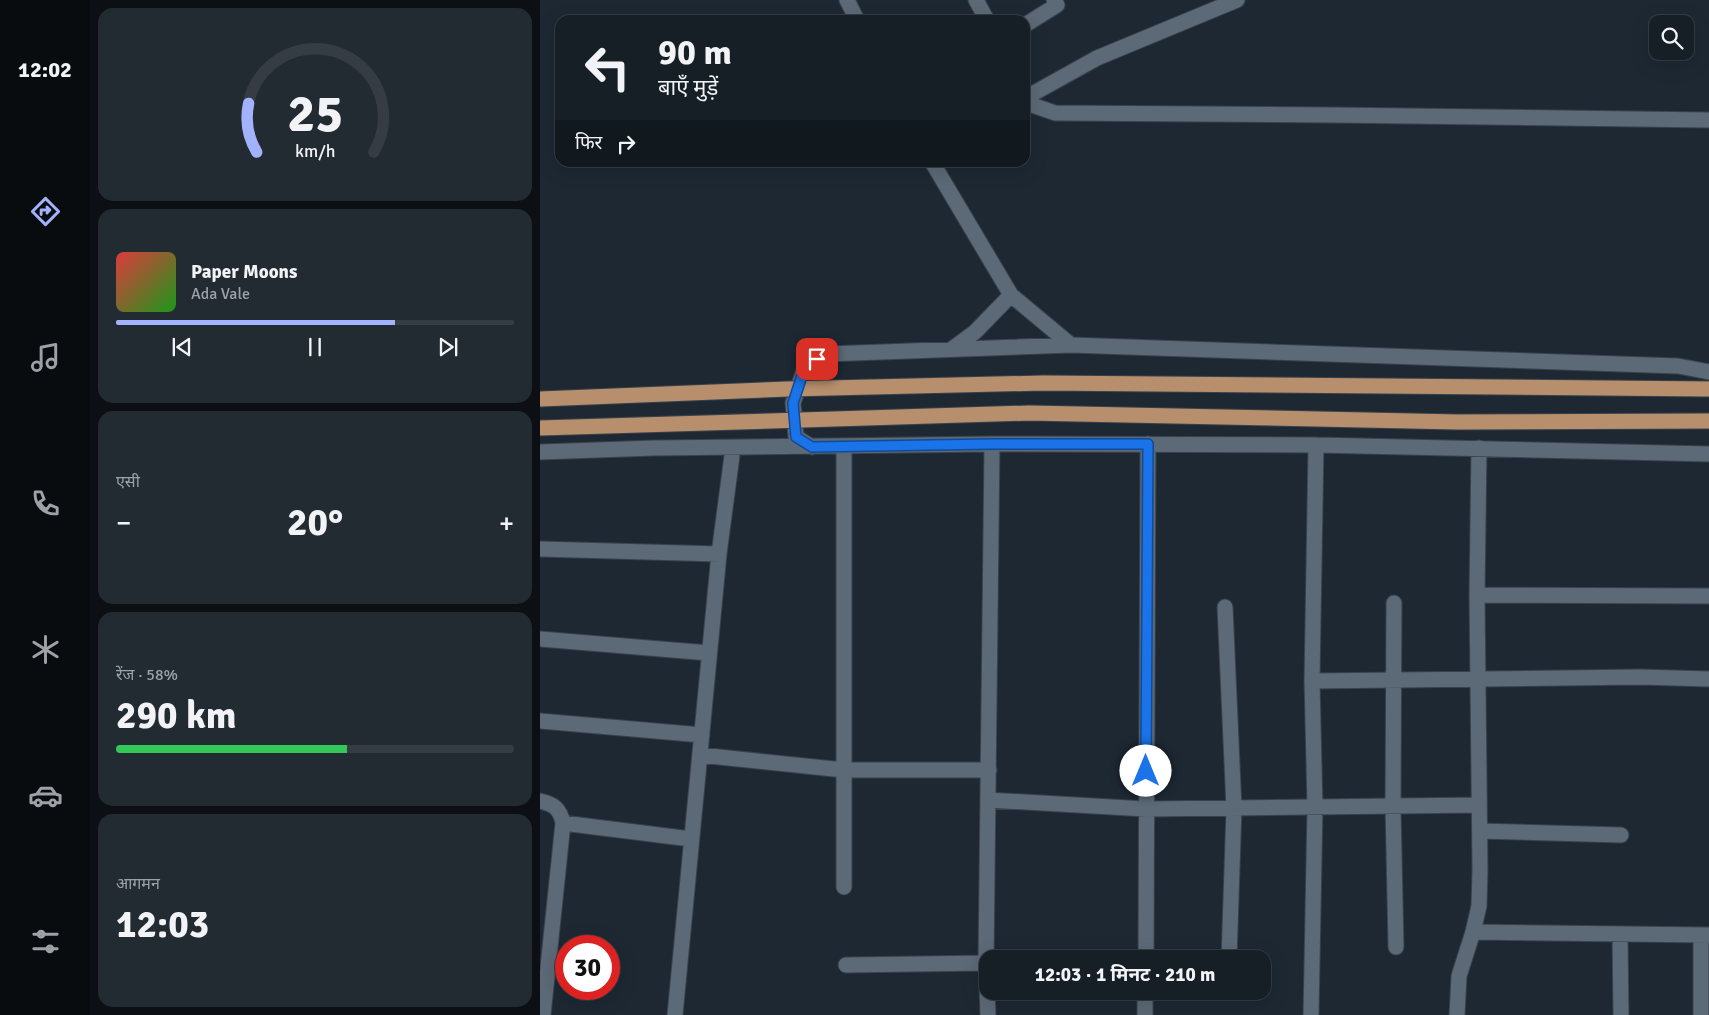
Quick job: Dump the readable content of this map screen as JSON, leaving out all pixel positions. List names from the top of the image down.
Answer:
{
  "page": {
    "tabs": "12:02",
    "turn": ["90 m", "बाएँ मुड़ें"],
    "then": "फिर",
    "song": ["Paper Moons", "Ada Vale"],
    "tile": [
      "एसी",
      ["रेंज · 58%", "290 km"],
      ["आगमन", "12:03"]
    ],
    "heat": ["−", "20°", "+"],
    "limit": "30",
    "trip": "12:03 · 1 मिनट · 210 m",
    "gauge": ["25", "km/h"]
  }
}
